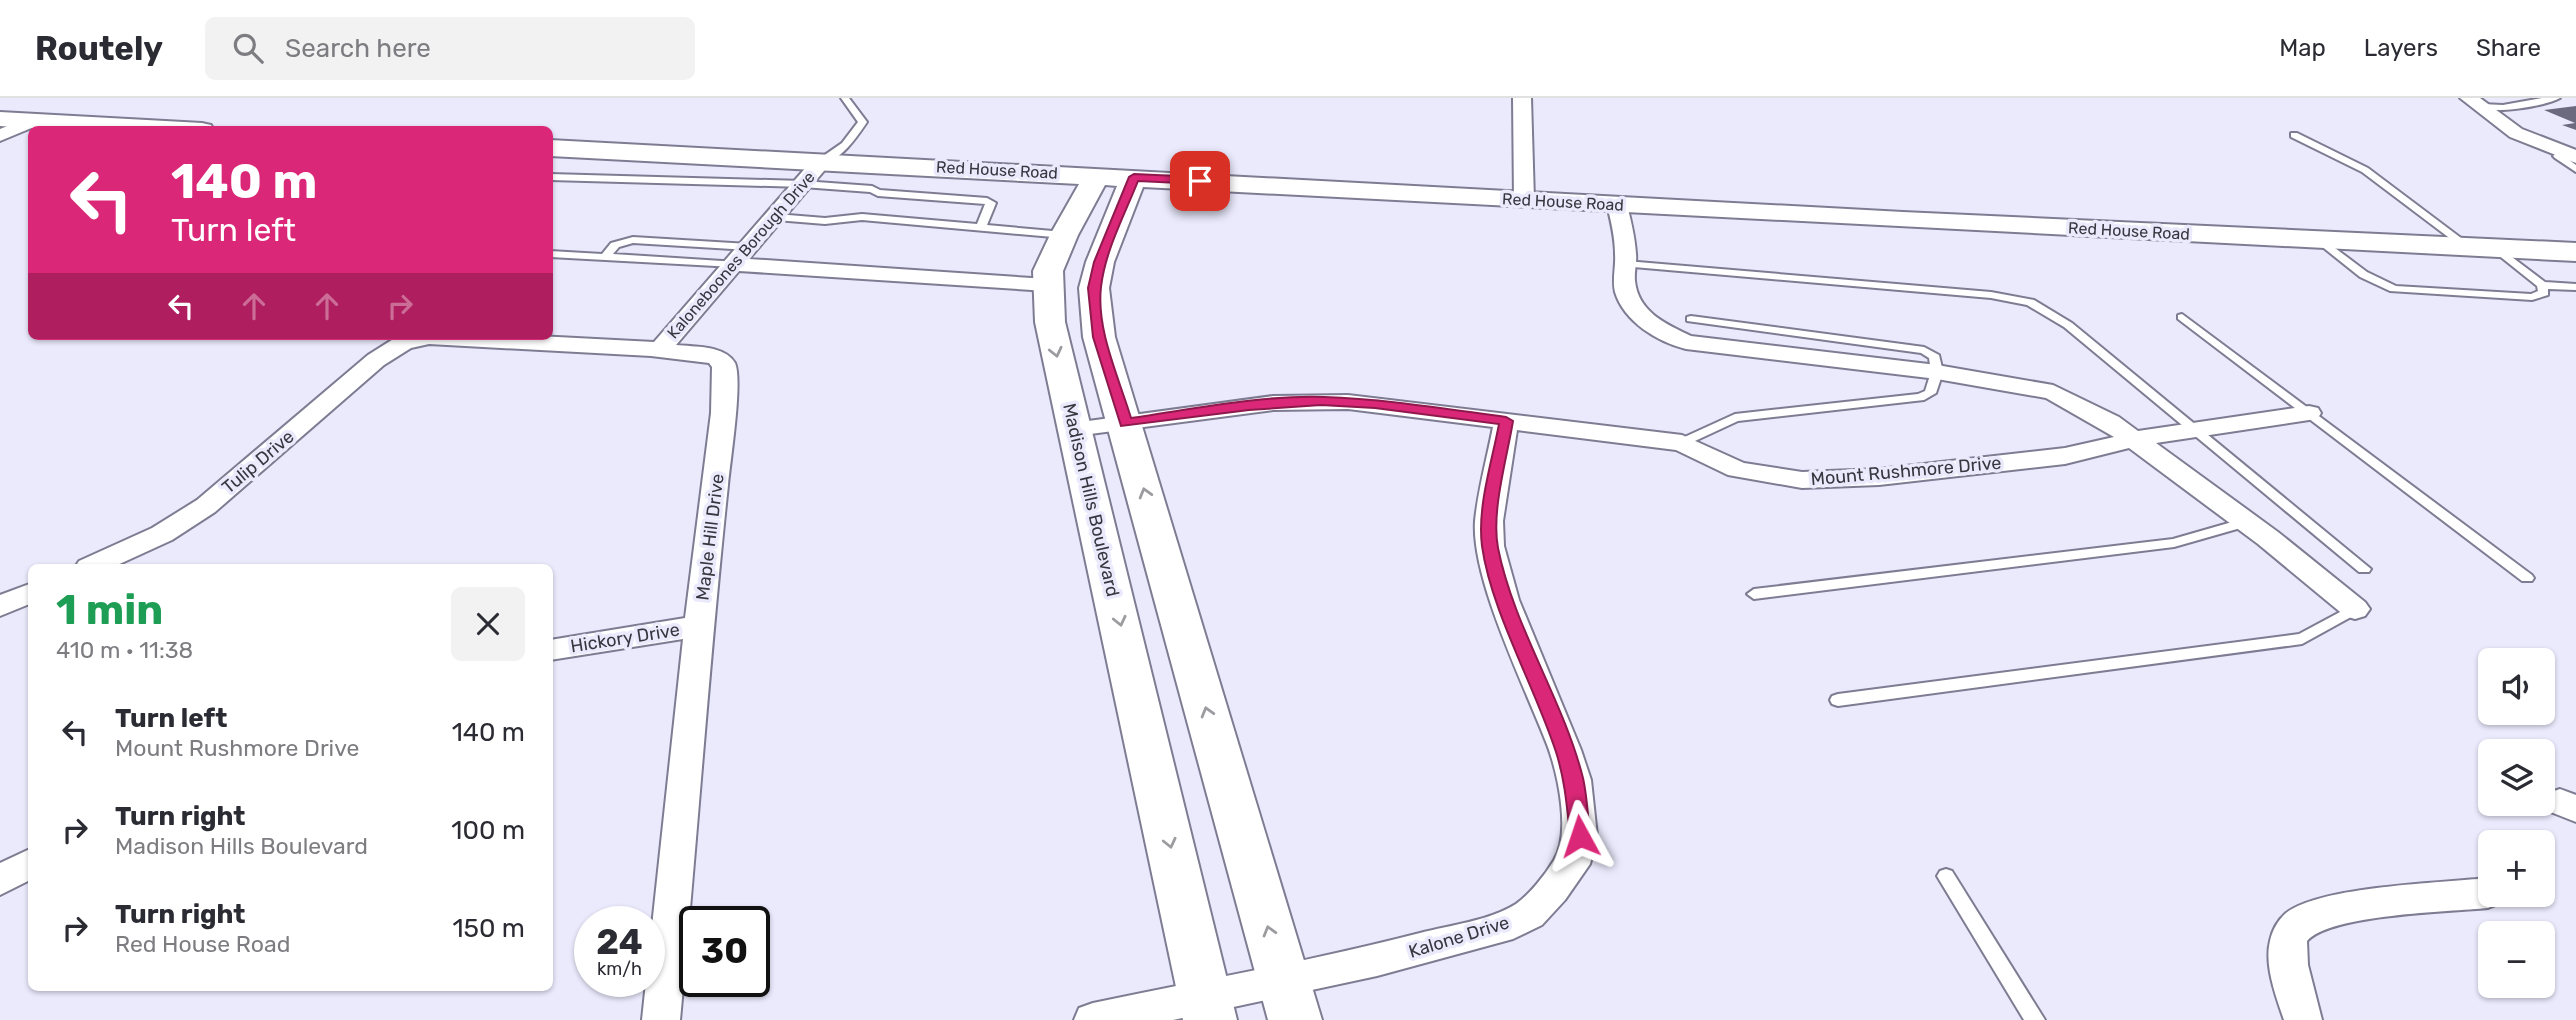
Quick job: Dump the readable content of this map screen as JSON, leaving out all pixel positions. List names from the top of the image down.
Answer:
{
  "streets": {
    "main road": ["Red House Road", "Madison Hills Boulevard"],
    "street": [
      "Kaloneboones Borough Drive",
      "Tulip Drive",
      "Mount Rushmore Drive",
      "Maple Hill Drive",
      "Hickory Drive",
      "Kalone Drive"
    ]
  },
  "crossings": [
    ["Red House Road", "Kaloneboones Borough Drive"],
    ["Red House Road", "Madison Hills Boulevard"],
    ["Kaloneboones Borough Drive", "Maple Hill Drive"],
    ["Mount Rushmore Drive", "Madison Hills Boulevard"],
    ["Mount Rushmore Drive", "Kalone Drive"],
    ["Madison Hills Boulevard", "Kalone Drive"],
    ["Maple Hill Drive", "Hickory Drive"]
  ],
  "page": {
    "header": "Routely",
    "search": "Search here",
    "nav": ["Map", "Layers", "Share"],
    "turn": ["140 m", "Turn left"],
    "heading": ["1 min", "410 m · 11:38"],
    "map_buttons": ["+", "−"],
    "list": [
      {
        "name": "Turn left",
        "note": "Mount Rushmore Drive",
        "value": "140 m"
      },
      {
        "name": "Turn right",
        "note": "Madison Hills Boulevard",
        "value": "100 m"
      },
      {
        "name": "Turn right",
        "note": "Red House Road",
        "value": "150 m"
      }
    ],
    "speed": "24 km/h",
    "limit": "30"
  }
}
